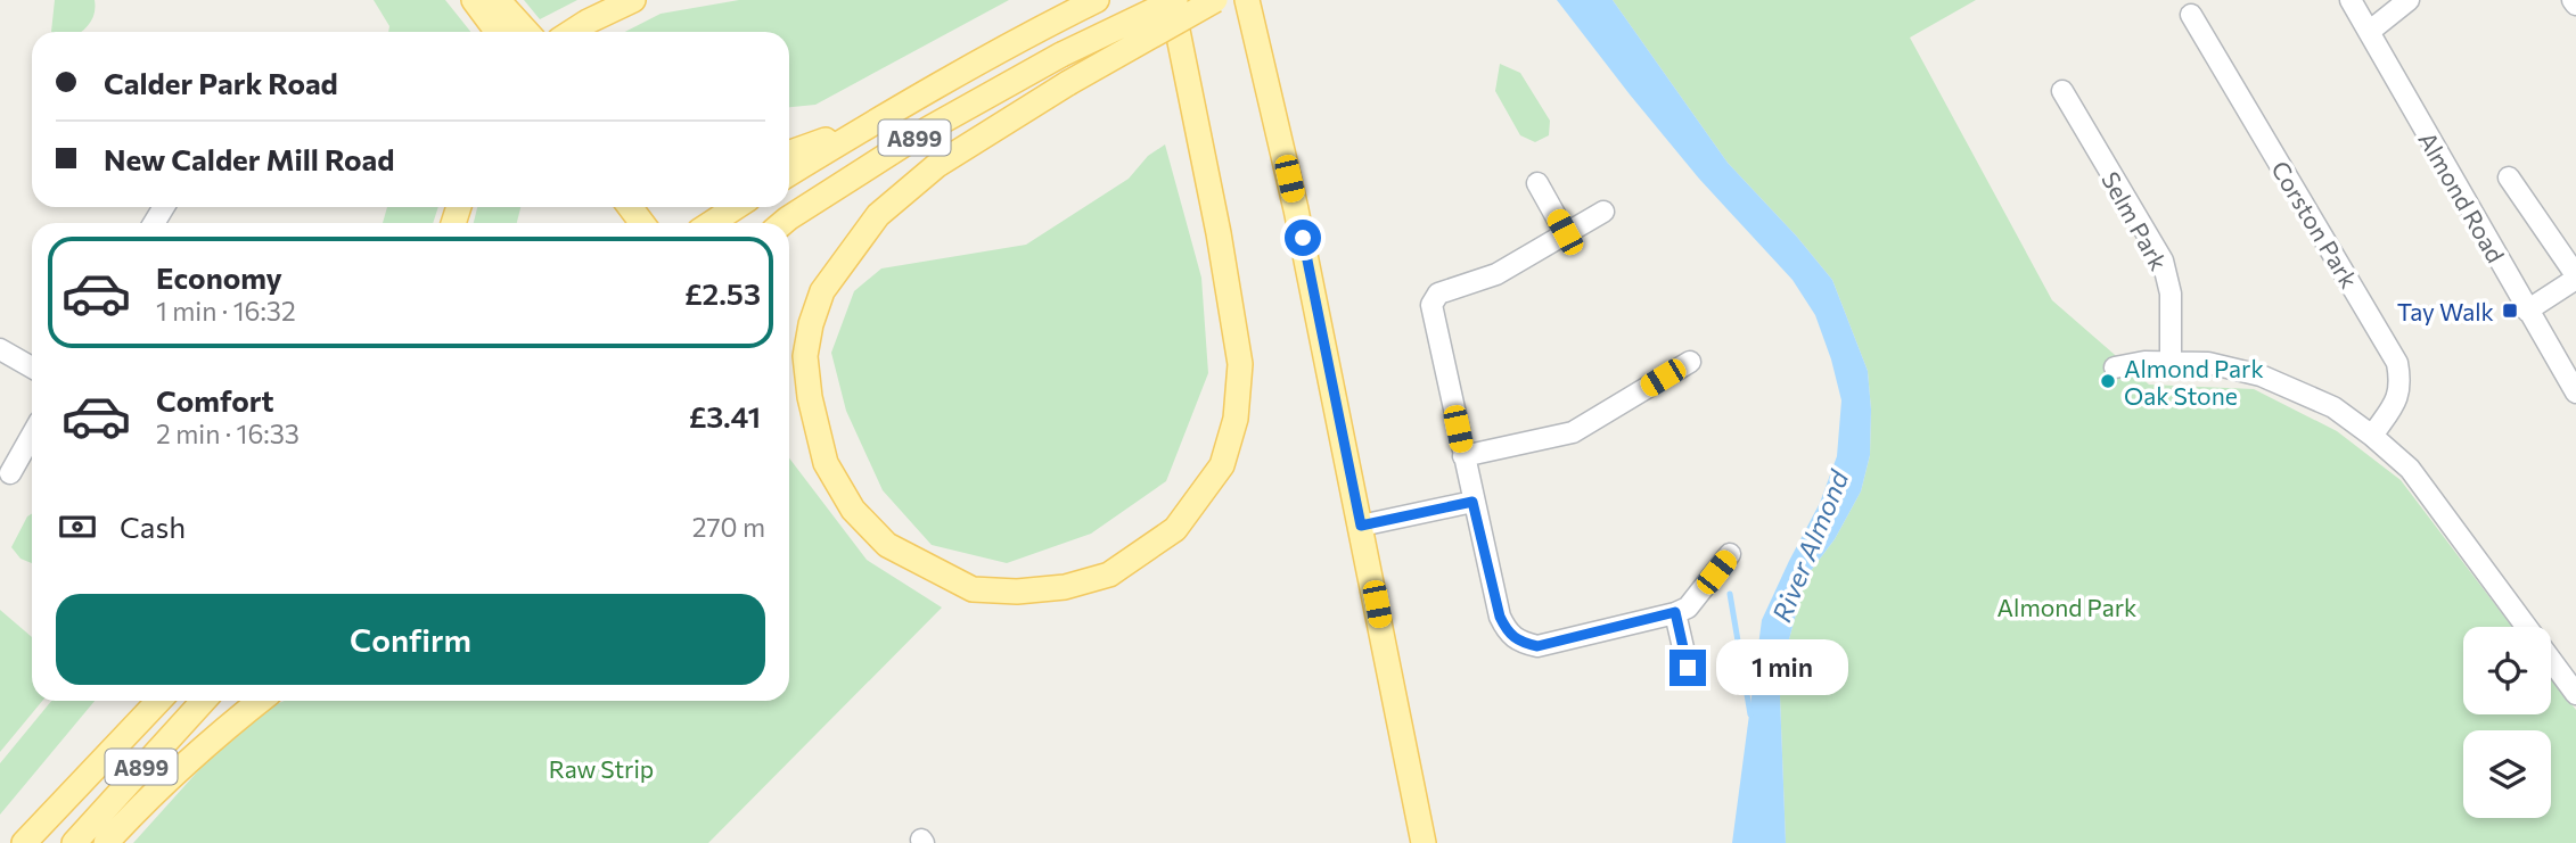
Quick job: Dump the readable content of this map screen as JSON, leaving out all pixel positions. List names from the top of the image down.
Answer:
{
  "streets": {
    "main road": ["A899"],
    "street": ["Almond Road", "Selm Park", "Corston Park"]
  },
  "water": ["River Almond"],
  "parks": ["Almond Park", "Raw Strip"],
  "places": {
    "transit": ["Tay Walk"],
    "other": ["Almond Park Oak Stone"]
  },
  "page": {
    "banner": ["Calder Park Road", "New Calder Mill Road"],
    "list": [
      {
        "name": "Economy",
        "note": "1 min · 16:32",
        "value": "£2.53"
      },
      {
        "name": "Comfort",
        "note": "2 min · 16:33",
        "value": "£3.41"
      }
    ],
    "pay": ["Cash", "270 m"],
    "buttons": "Confirm",
    "bubble": "1 min"
  }
}
